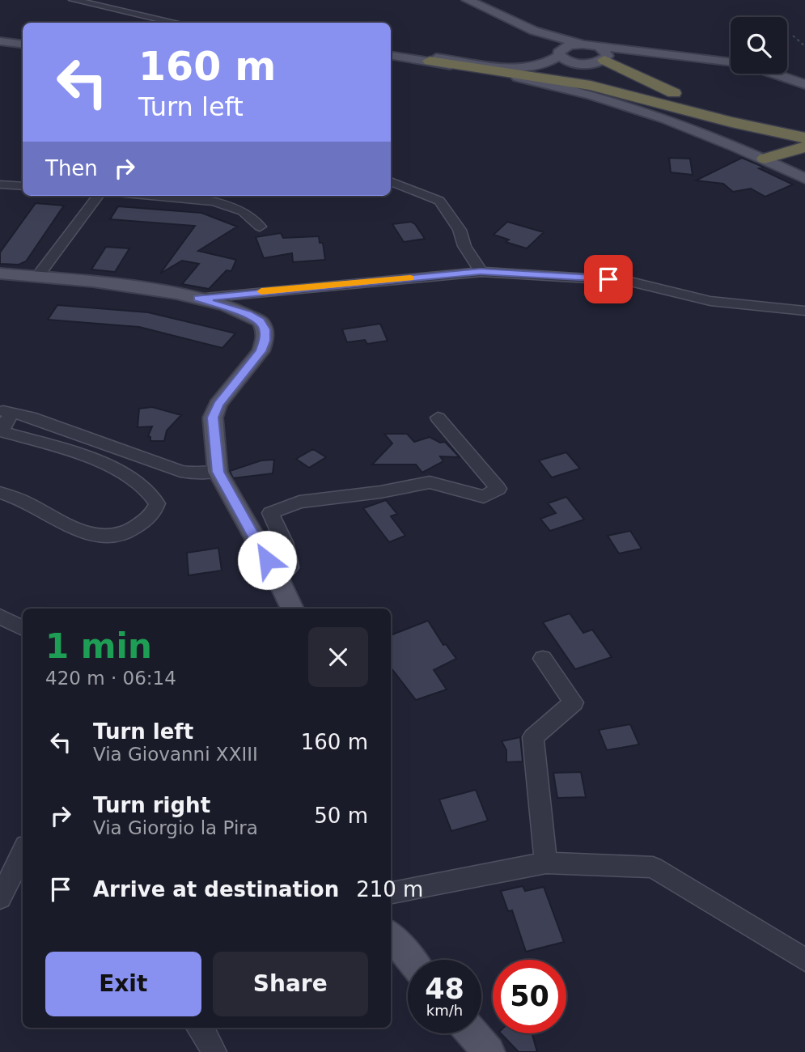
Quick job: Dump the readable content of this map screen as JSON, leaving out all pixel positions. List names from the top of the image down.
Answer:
{
  "page": {
    "turn": ["160 m", "Turn left"],
    "then": "Then",
    "heading": ["1 min", "420 m · 06:14"],
    "list": [
      {
        "name": "Turn left",
        "note": "Via Giovanni XXIII",
        "value": "160 m"
      },
      {
        "name": "Turn right",
        "note": "Via Giorgio la Pira",
        "value": "50 m"
      },
      {
        "name": "Arrive at destination",
        "value": "210 m"
      }
    ],
    "buttons": ["Exit", "Share"],
    "speed": "48 km/h",
    "limit": "50"
  }
}
